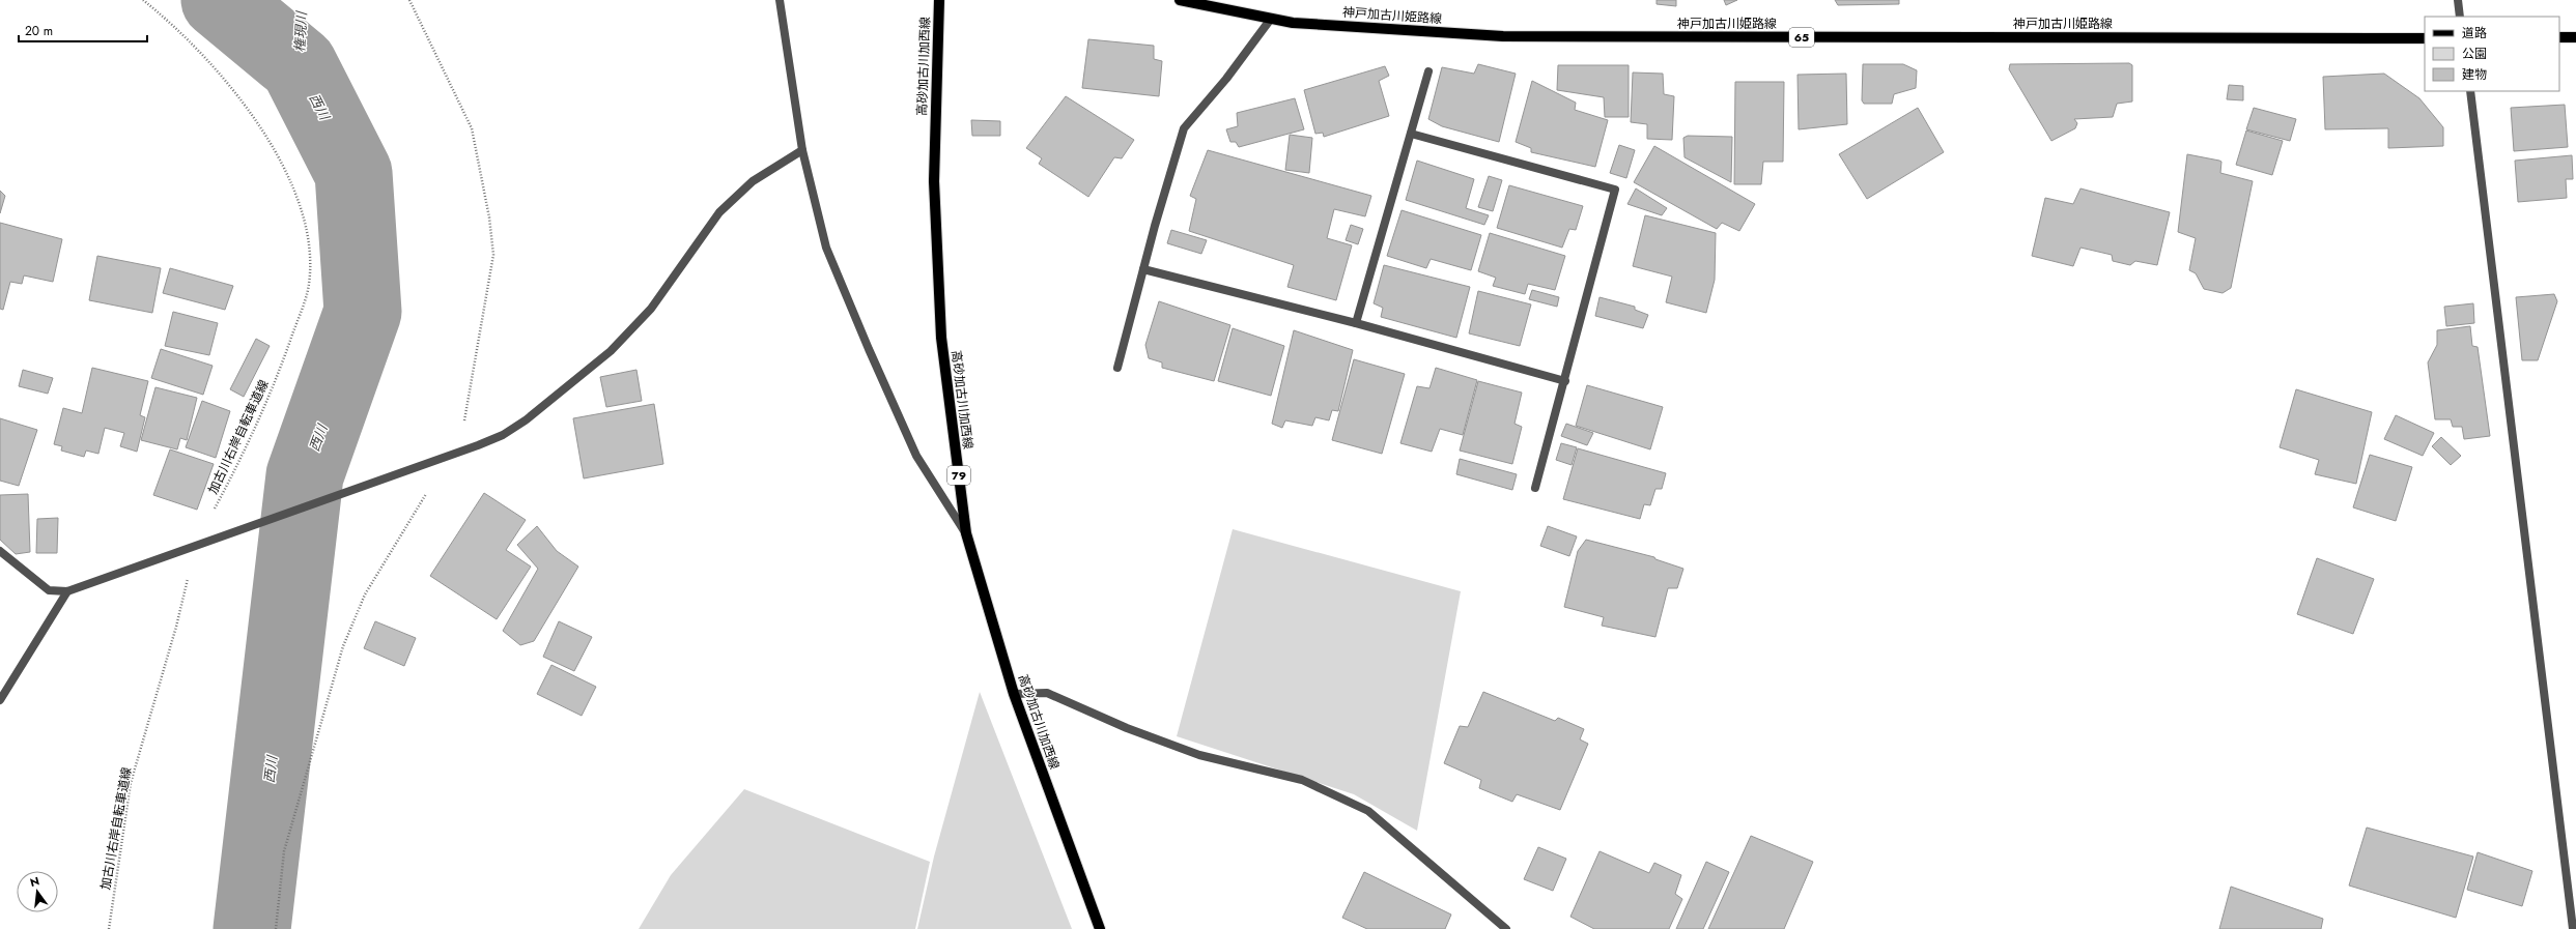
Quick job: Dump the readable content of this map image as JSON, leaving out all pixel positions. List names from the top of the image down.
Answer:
{
  "streets": {
    "main road": [
      "神戸加古川姫路線",
      "65",
      "高砂加古川加西線",
      "79"
    ],
    "path": ["加古川右岸自転車道線"]
  },
  "water": ["権現川", "西川"],
  "legend": ["道路", "公園", "建物"],
  "scale_bar": "20 m",
  "north": "top"
}
